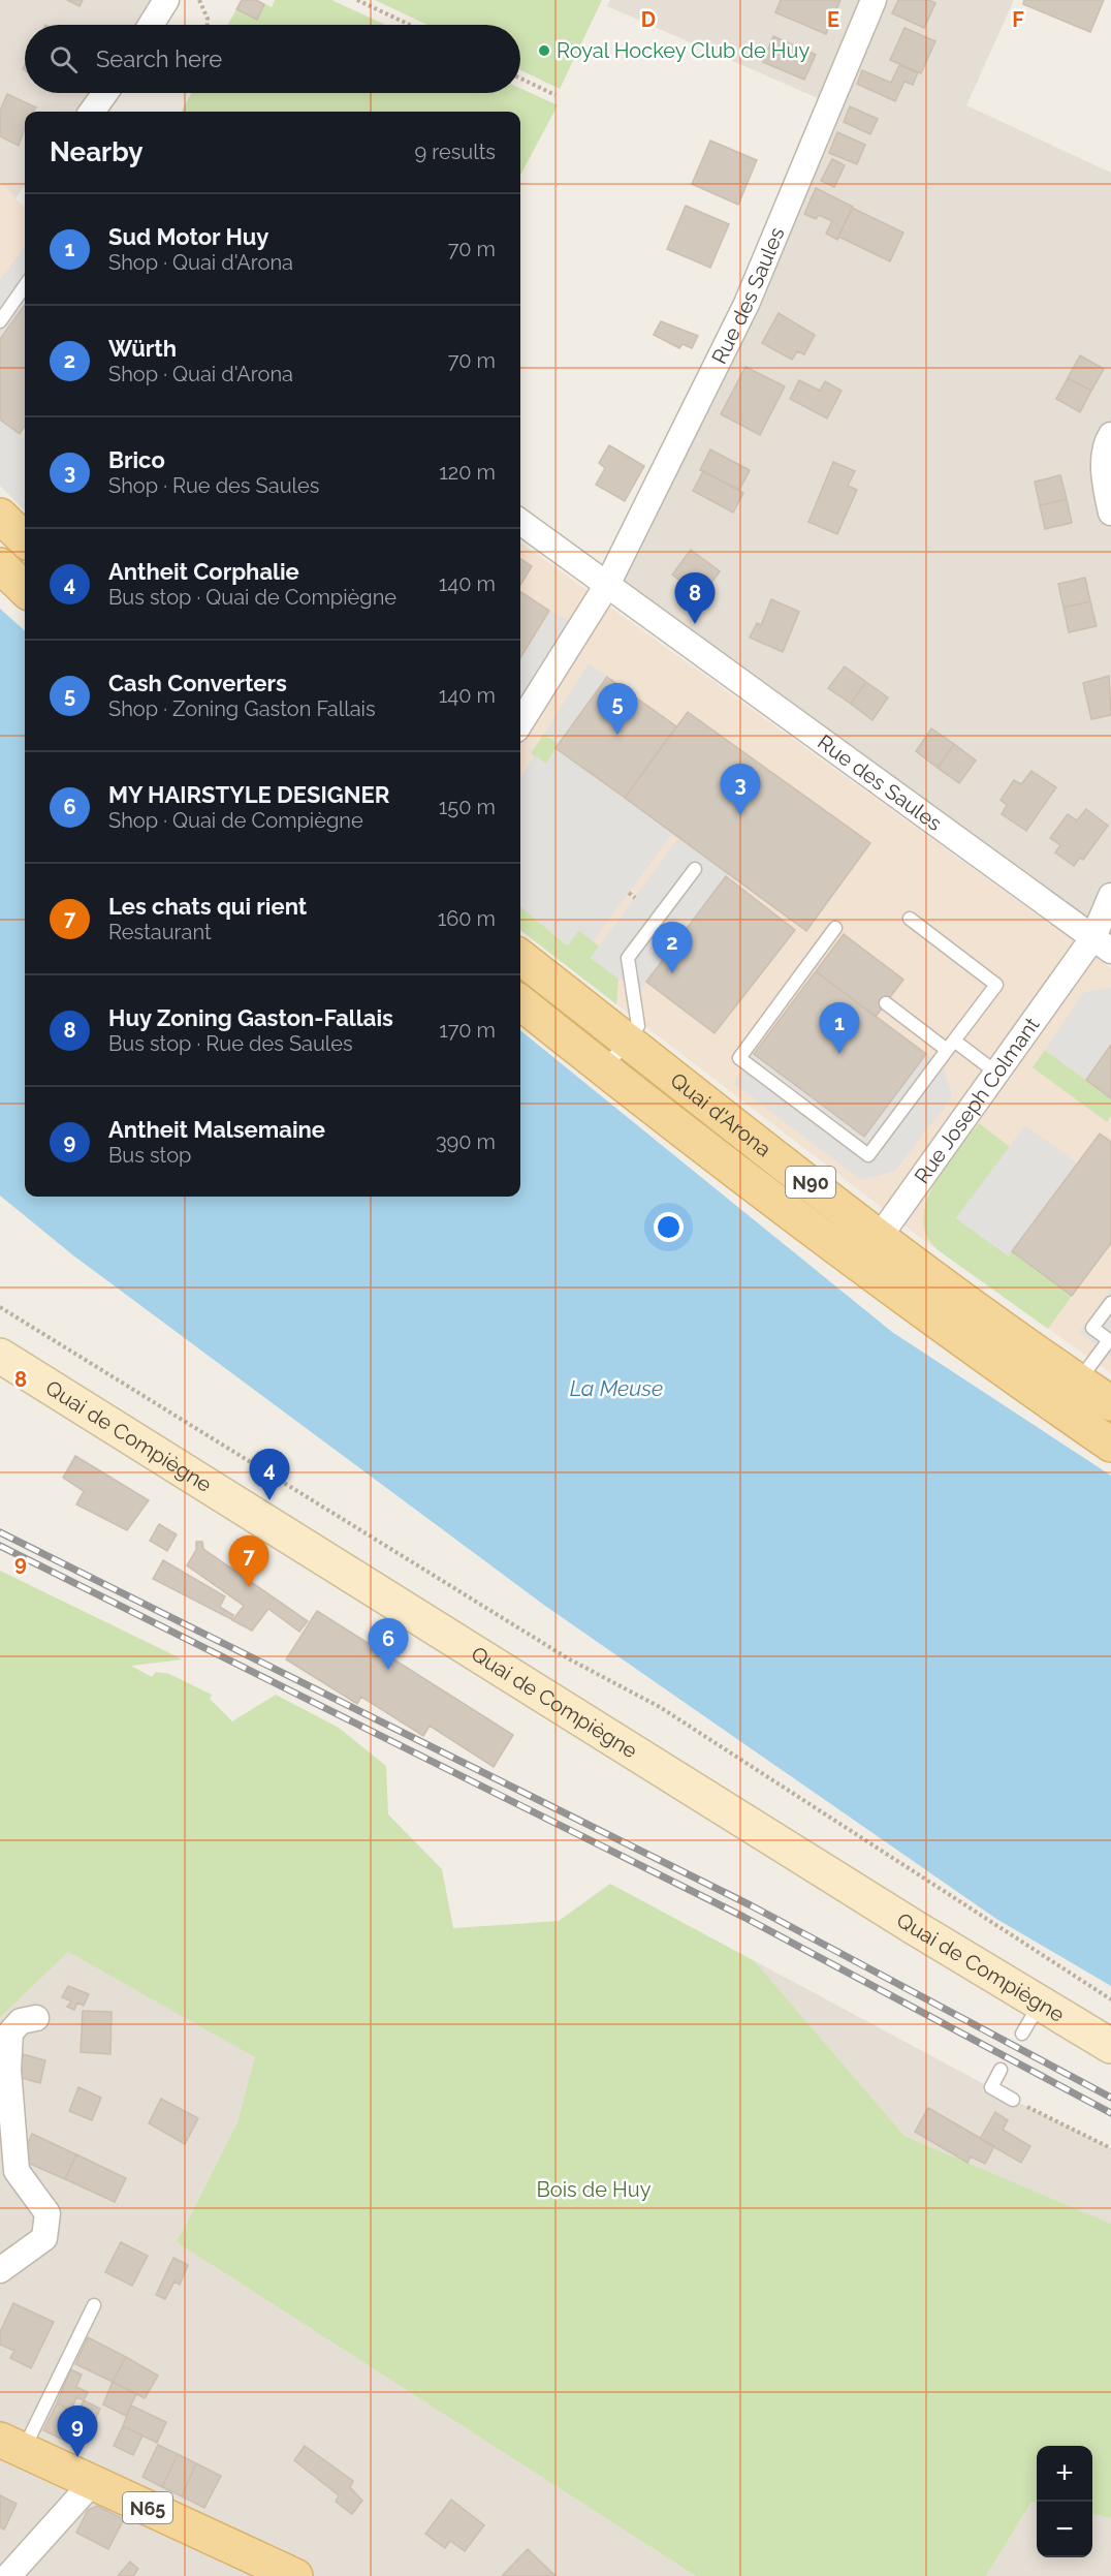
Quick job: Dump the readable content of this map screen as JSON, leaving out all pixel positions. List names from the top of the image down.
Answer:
{
  "streets": {
    "main road": [
      "Quai d'Arona",
      "N90",
      "Quai de Compiègne",
      "N65"
    ],
    "street": ["Rue des Saules", "Rue Joseph Colmant"]
  },
  "crossings": [
    ["Rue des Saules", "Rue Joseph Colmant"],
    ["Rue Joseph Colmant", "Quai d'Arona"]
  ],
  "water": ["La Meuse"],
  "parks": ["Bois de Huy"],
  "places": ["Royal Hockey Club de Huy"],
  "page": {
    "search": "Search here",
    "heading": ["Nearby", "9 results"],
    "list": [
      {
        "mark": "1",
        "name": "Sud Motor Huy",
        "note": "Shop · Quai d'Arona",
        "value": "70 m"
      },
      {
        "mark": "2",
        "name": "Würth",
        "note": "Shop · Quai d'Arona",
        "value": "70 m"
      },
      {
        "mark": "3",
        "name": "Brico",
        "note": "Shop · Rue des Saules",
        "value": "120 m"
      },
      {
        "mark": "4",
        "name": "Antheit Corphalie",
        "note": "Bus stop · Quai de Compiègne",
        "value": "140 m"
      },
      {
        "mark": "5",
        "name": "Cash Converters",
        "note": "Shop · Zoning Gaston Fallais",
        "value": "140 m"
      },
      {
        "mark": "6",
        "name": "MY HAIRSTYLE DESIGNER",
        "note": "Shop · Quai de Compiègne",
        "value": "150 m"
      },
      {
        "mark": "7",
        "name": "Les chats qui rient",
        "note": "Restaurant",
        "value": "160 m"
      },
      {
        "mark": "8",
        "name": "Huy Zoning Gaston-Fallais",
        "note": "Bus stop · Rue des Saules",
        "value": "170 m"
      },
      {
        "mark": "9",
        "name": "Antheit Malsemaine",
        "note": "Bus stop",
        "value": "390 m"
      }
    ],
    "pins": [
      "8",
      "5",
      "3",
      "2",
      "1",
      "4",
      "7",
      "6",
      "9"
    ],
    "map_buttons": ["+", "−"]
  },
  "grid": {
    "columns": ["D", "E", "F"],
    "rows": ["8", "9"]
  }
}
